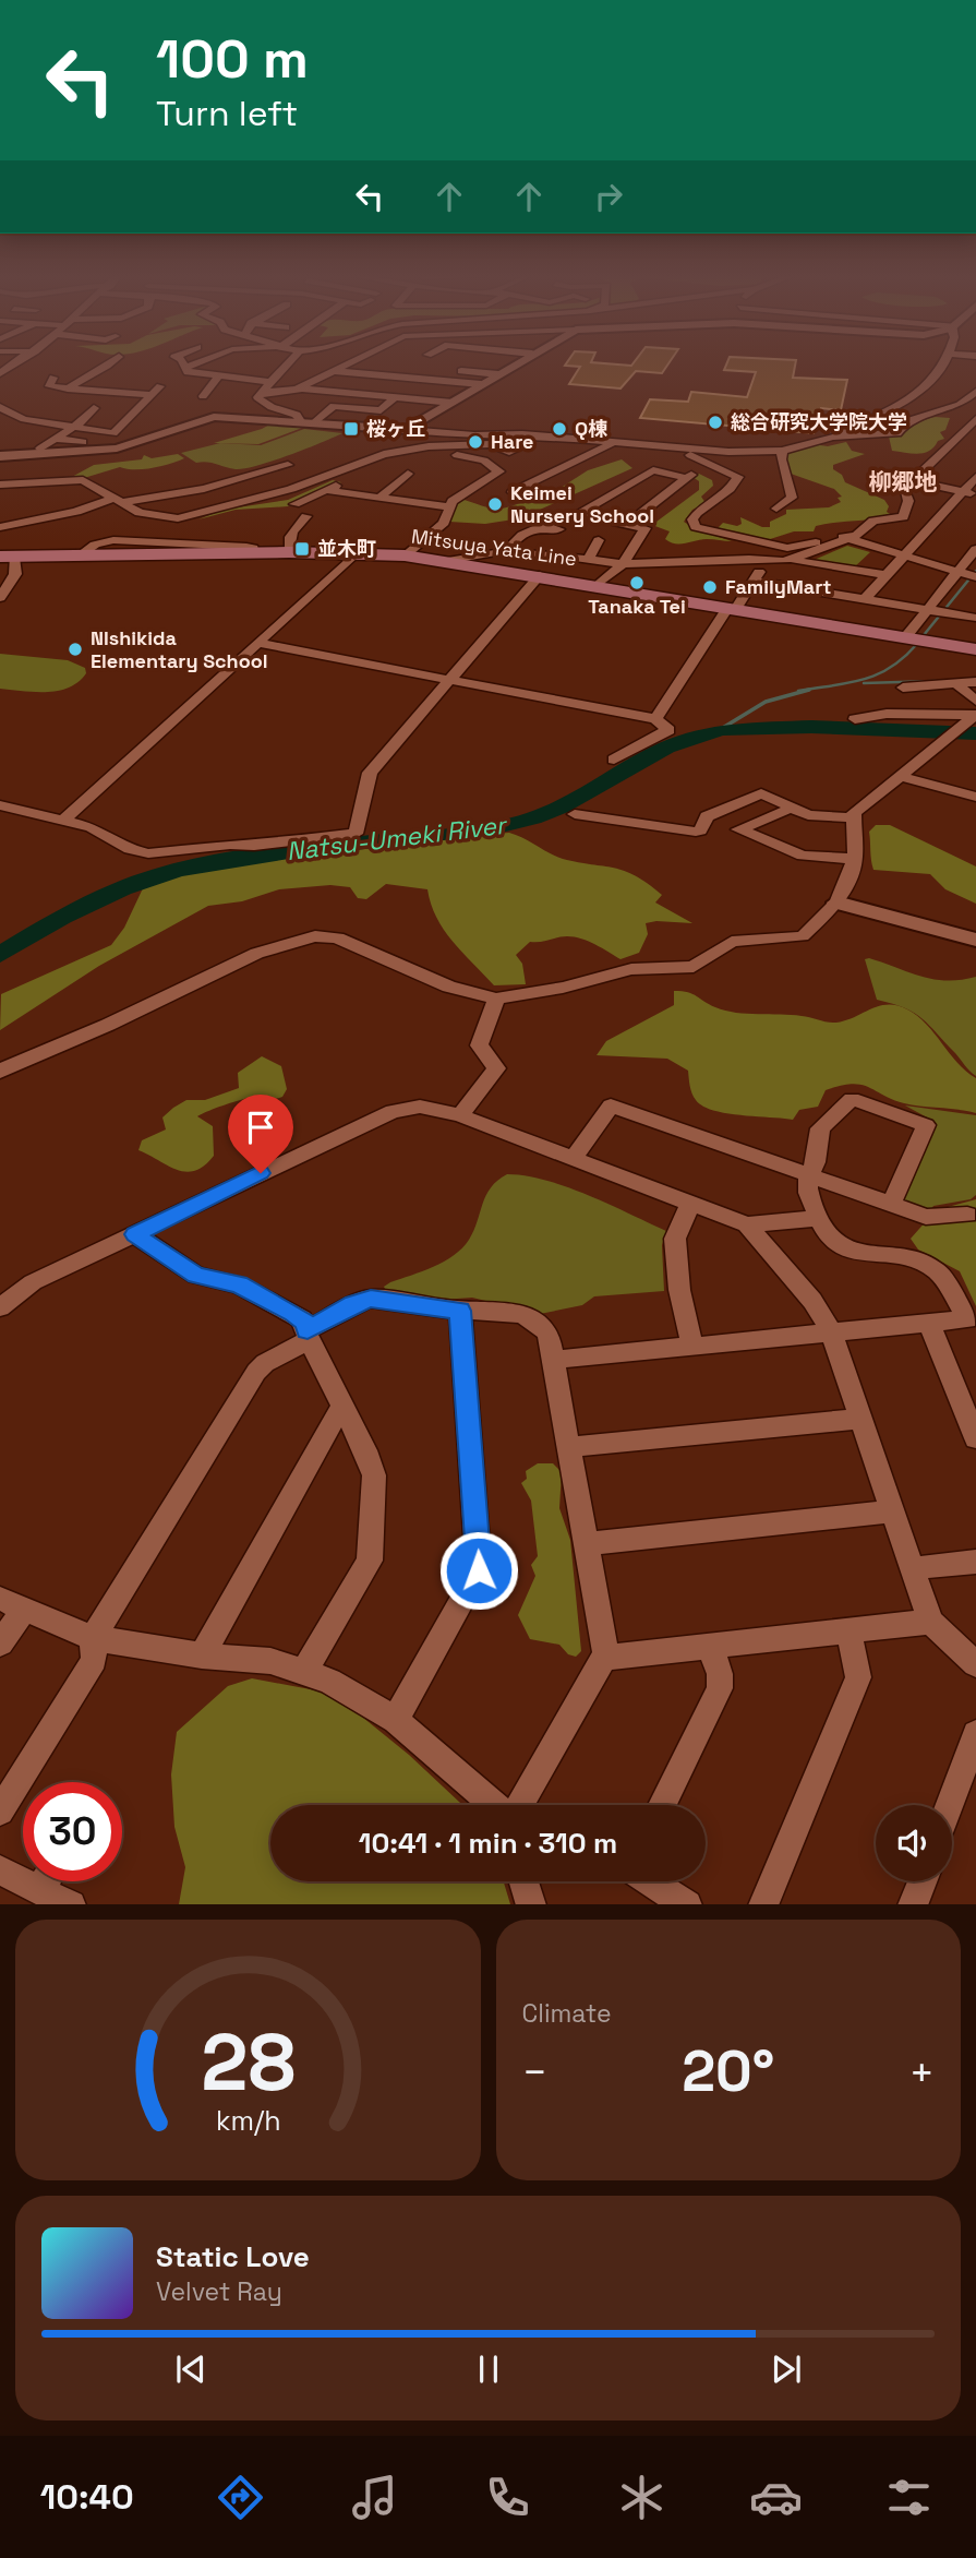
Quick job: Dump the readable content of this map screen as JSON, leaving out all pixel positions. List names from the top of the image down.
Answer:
{
  "streets": {
    "main road": ["Mitsuya Yata Line"]
  },
  "districts": ["柳郷地"],
  "water": ["Natsu-Umeki River"],
  "places": {
    "other": [
      "総合研究大学院大学",
      "Q棟",
      "Hare",
      "Keimei Nursery School",
      "Tanaka Tei",
      "FamilyMart",
      "NIshikida Elementary School"
    ],
    "transit": ["桜ヶ丘", "並木町"]
  },
  "page": {
    "turn": ["100 m", "Turn left"],
    "limit": "30",
    "trip": "10:41 · 1 min · 310 m",
    "tile": "Climate",
    "heat": ["−", "20°", "+"],
    "song": ["Static Love", "Velvet Ray"],
    "tabs": "10:40",
    "gauge": ["28", "km/h"]
  }
}
